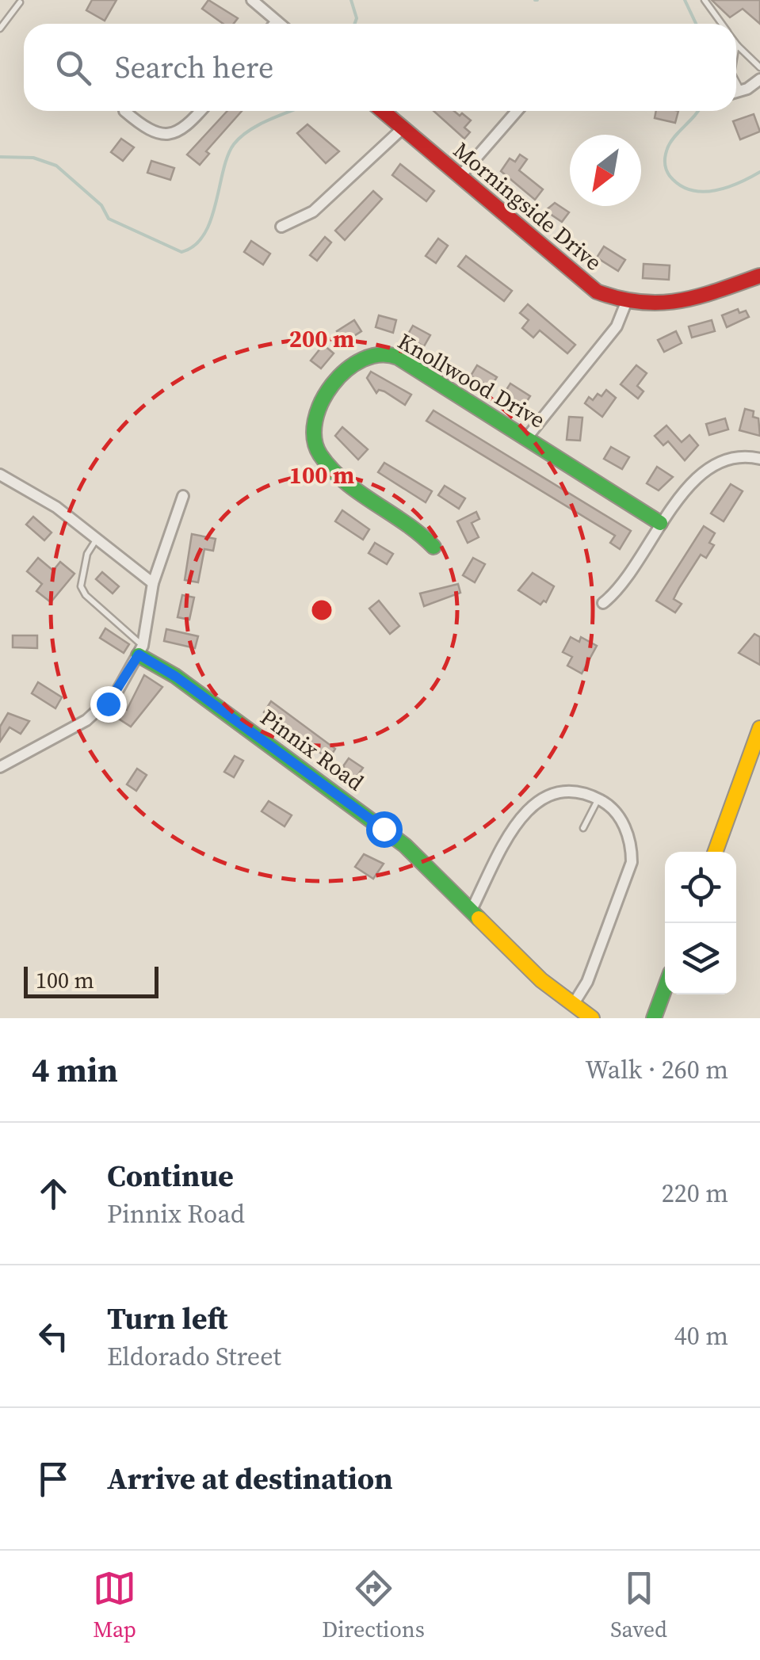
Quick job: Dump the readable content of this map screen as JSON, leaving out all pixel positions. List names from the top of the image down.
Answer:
{
  "streets": {
    "street": ["Morningside Drive", "Knollwood Drive", "Pinnix Road"]
  },
  "scale_bar": "100 m",
  "north": "bottom left",
  "page": {
    "search": "Search here",
    "scale": "100 m",
    "heading": ["4 min", "Walk · 260 m"],
    "list": [
      ["Continue", "Pinnix Road", "220 m"],
      ["Turn left", "Eldorado Street", "40 m"],
      "Arrive at destination"
    ],
    "nav": ["Map", "Directions", "Saved"]
  },
  "rings": ["200 m", "100 m"]
}
